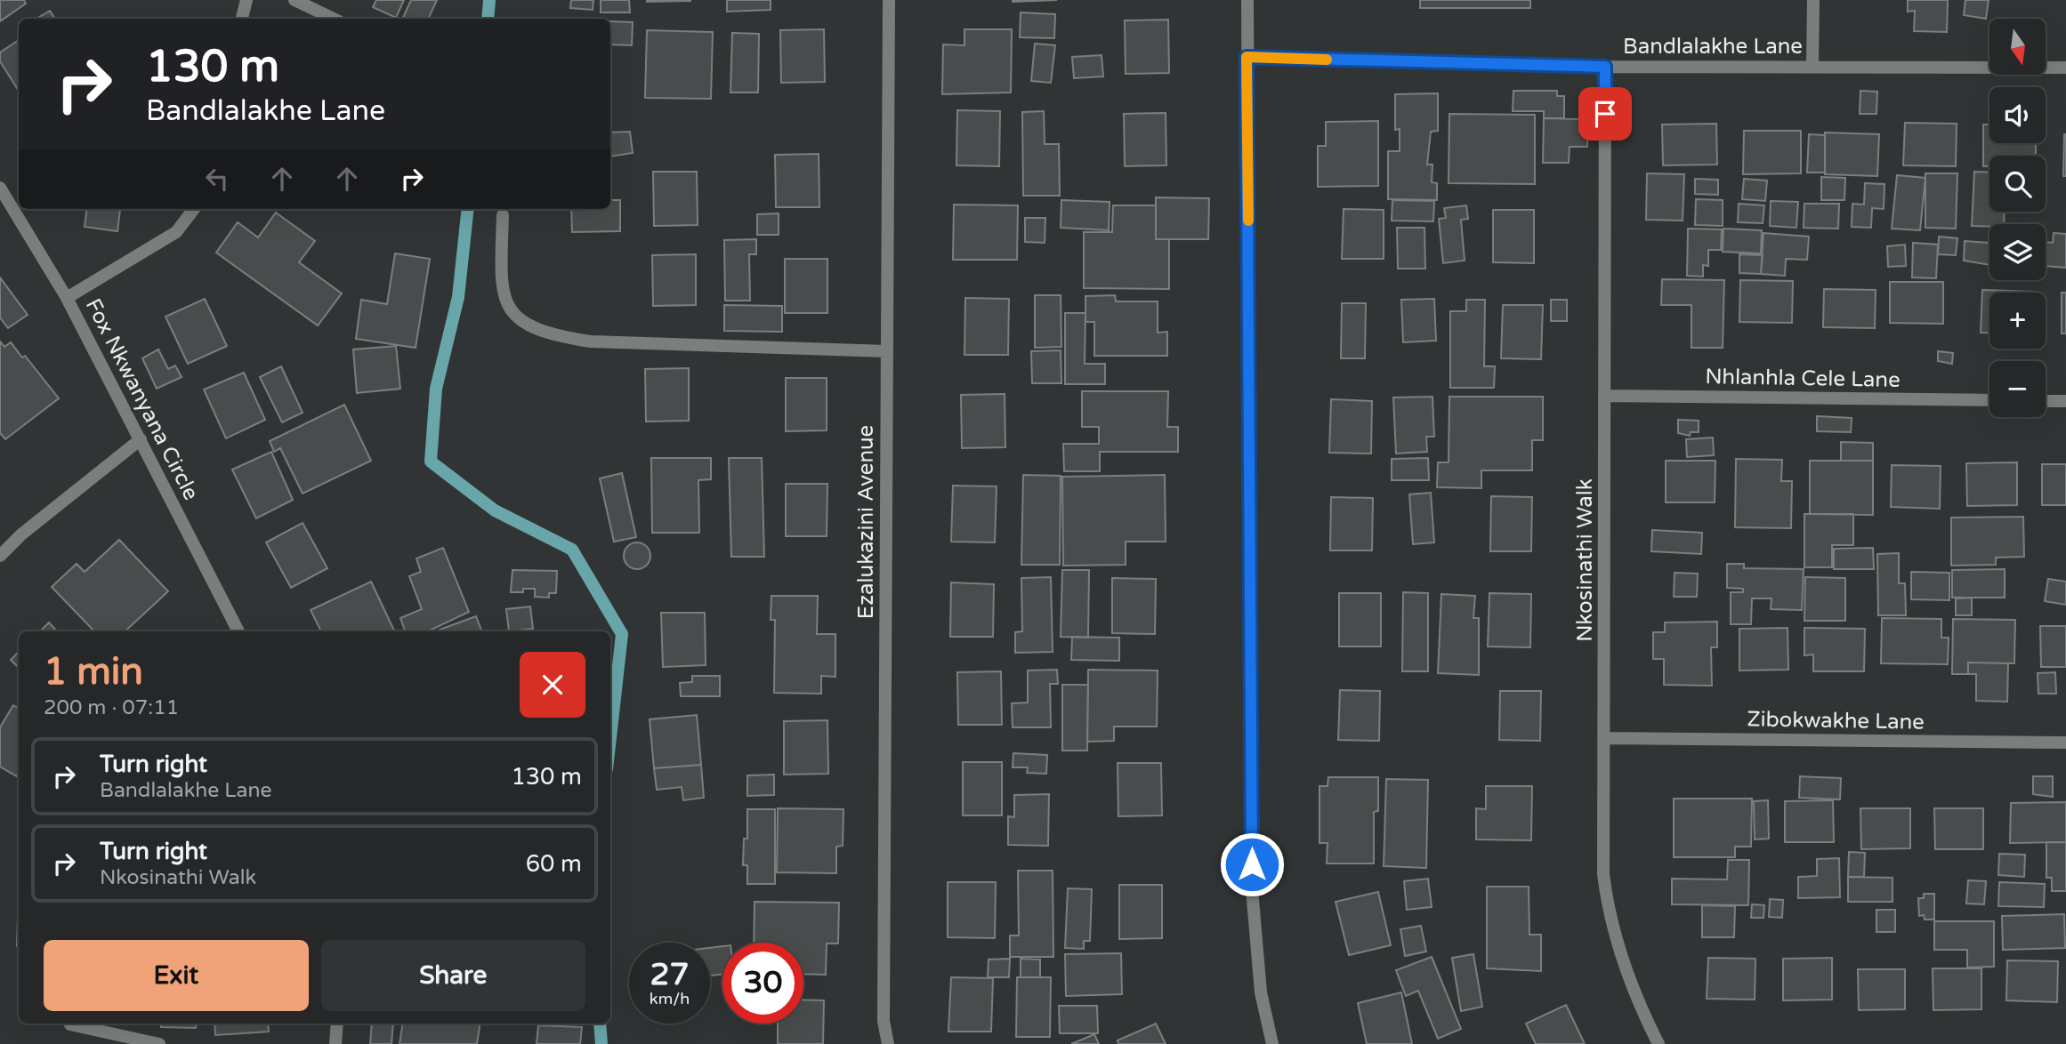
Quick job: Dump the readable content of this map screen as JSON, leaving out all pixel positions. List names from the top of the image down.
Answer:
{
  "streets": {
    "street": [
      "Bandlalakhe Lane",
      "Nhlanhla Cele Lane",
      "Fox Nkwanyana Circle",
      "Ezalukazini Avenue",
      "Nkosinathi Walk",
      "Zibokwakhe Lane"
    ]
  },
  "crossings": [
    ["Bandlalakhe Lane", "Nkosinathi Walk"],
    ["Nhlanhla Cele Lane", "Nkosinathi Walk"],
    ["Nkosinathi Walk", "Zibokwakhe Lane"]
  ],
  "north": "bottom",
  "page": {
    "map_buttons": ["+", "−"],
    "turn": ["130 m", "Bandlalakhe Lane"],
    "heading": ["1 min", "200 m · 07:11"],
    "list": [
      {
        "name": "Turn right",
        "note": "Bandlalakhe Lane",
        "value": "130 m"
      },
      {
        "name": "Turn right",
        "note": "Nkosinathi Walk",
        "value": "60 m"
      }
    ],
    "buttons": ["Exit", "Share"],
    "speed": "27 km/h",
    "limit": "30"
  }
}
